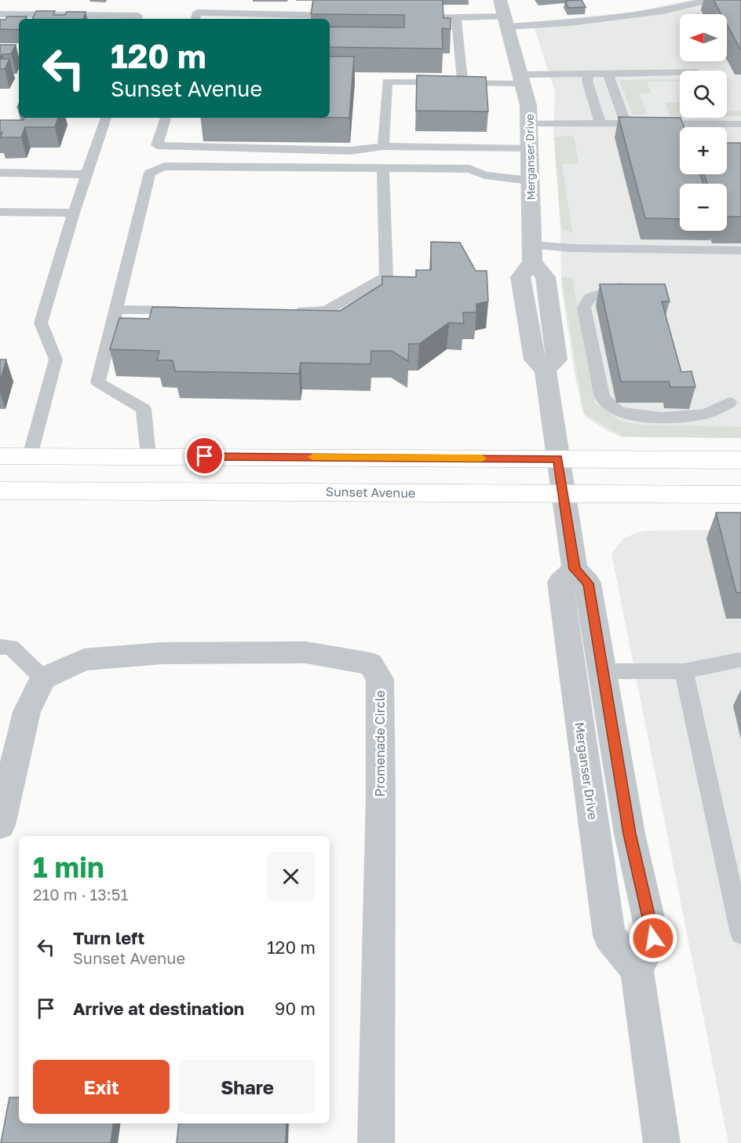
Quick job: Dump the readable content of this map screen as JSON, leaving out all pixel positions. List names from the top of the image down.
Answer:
{
  "streets": {
    "main road": ["Sunset Avenue"],
    "street": ["Merganser Drive", "Promenade Circle"]
  },
  "north": "left",
  "page": {
    "map_buttons": ["+", "−"],
    "turn": ["120 m", "Sunset Avenue"],
    "heading": ["1 min", "210 m · 13:51"],
    "list": [
      {
        "name": "Turn left",
        "note": "Sunset Avenue",
        "value": "120 m"
      },
      {
        "name": "Arrive at destination",
        "value": "90 m"
      }
    ],
    "buttons": ["Exit", "Share"]
  }
}
